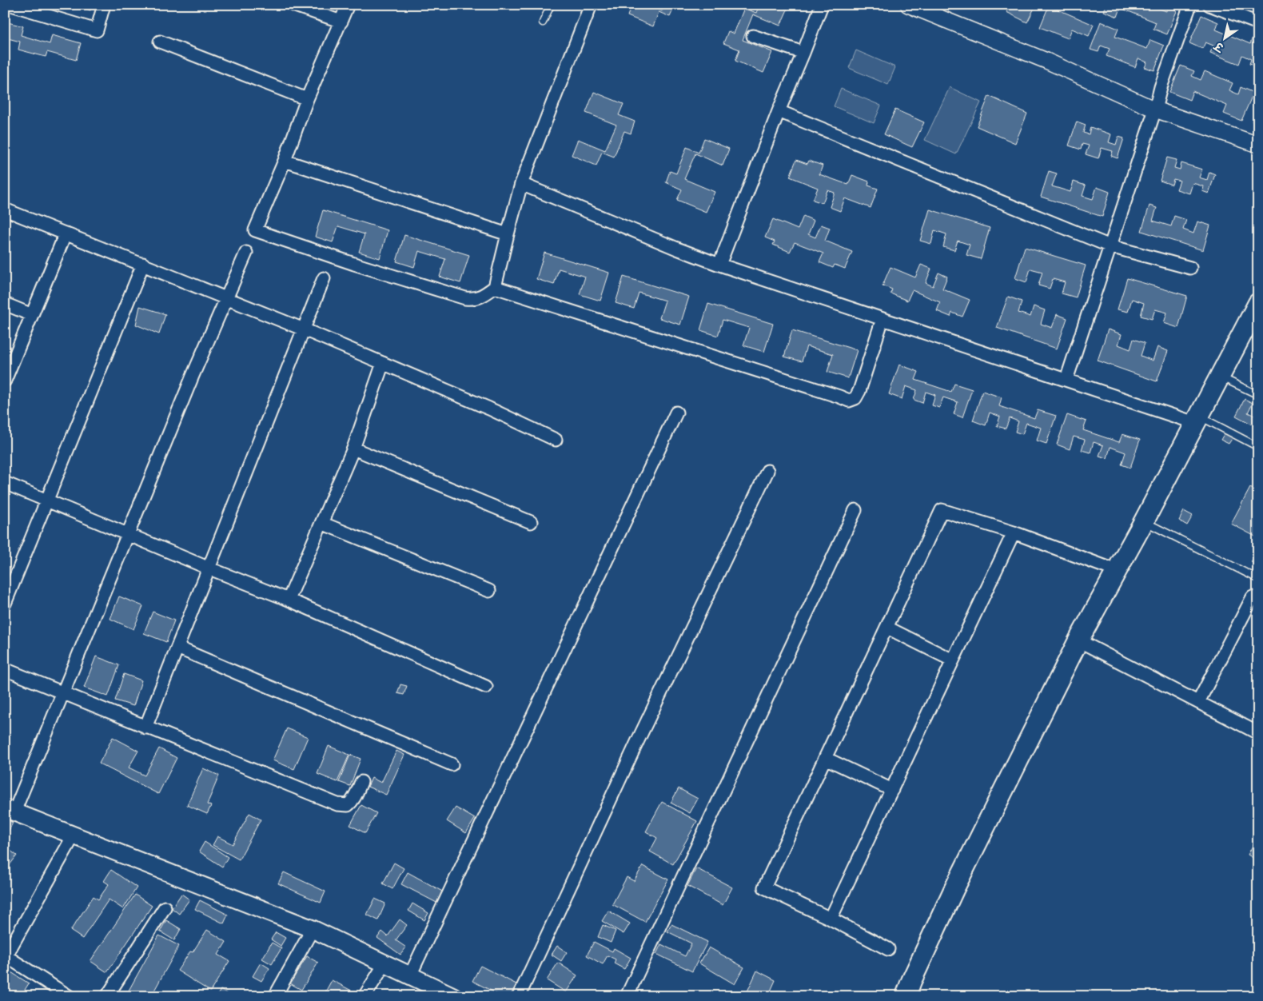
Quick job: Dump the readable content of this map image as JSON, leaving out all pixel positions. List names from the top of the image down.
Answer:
{
  "north": "bottom left"
}
